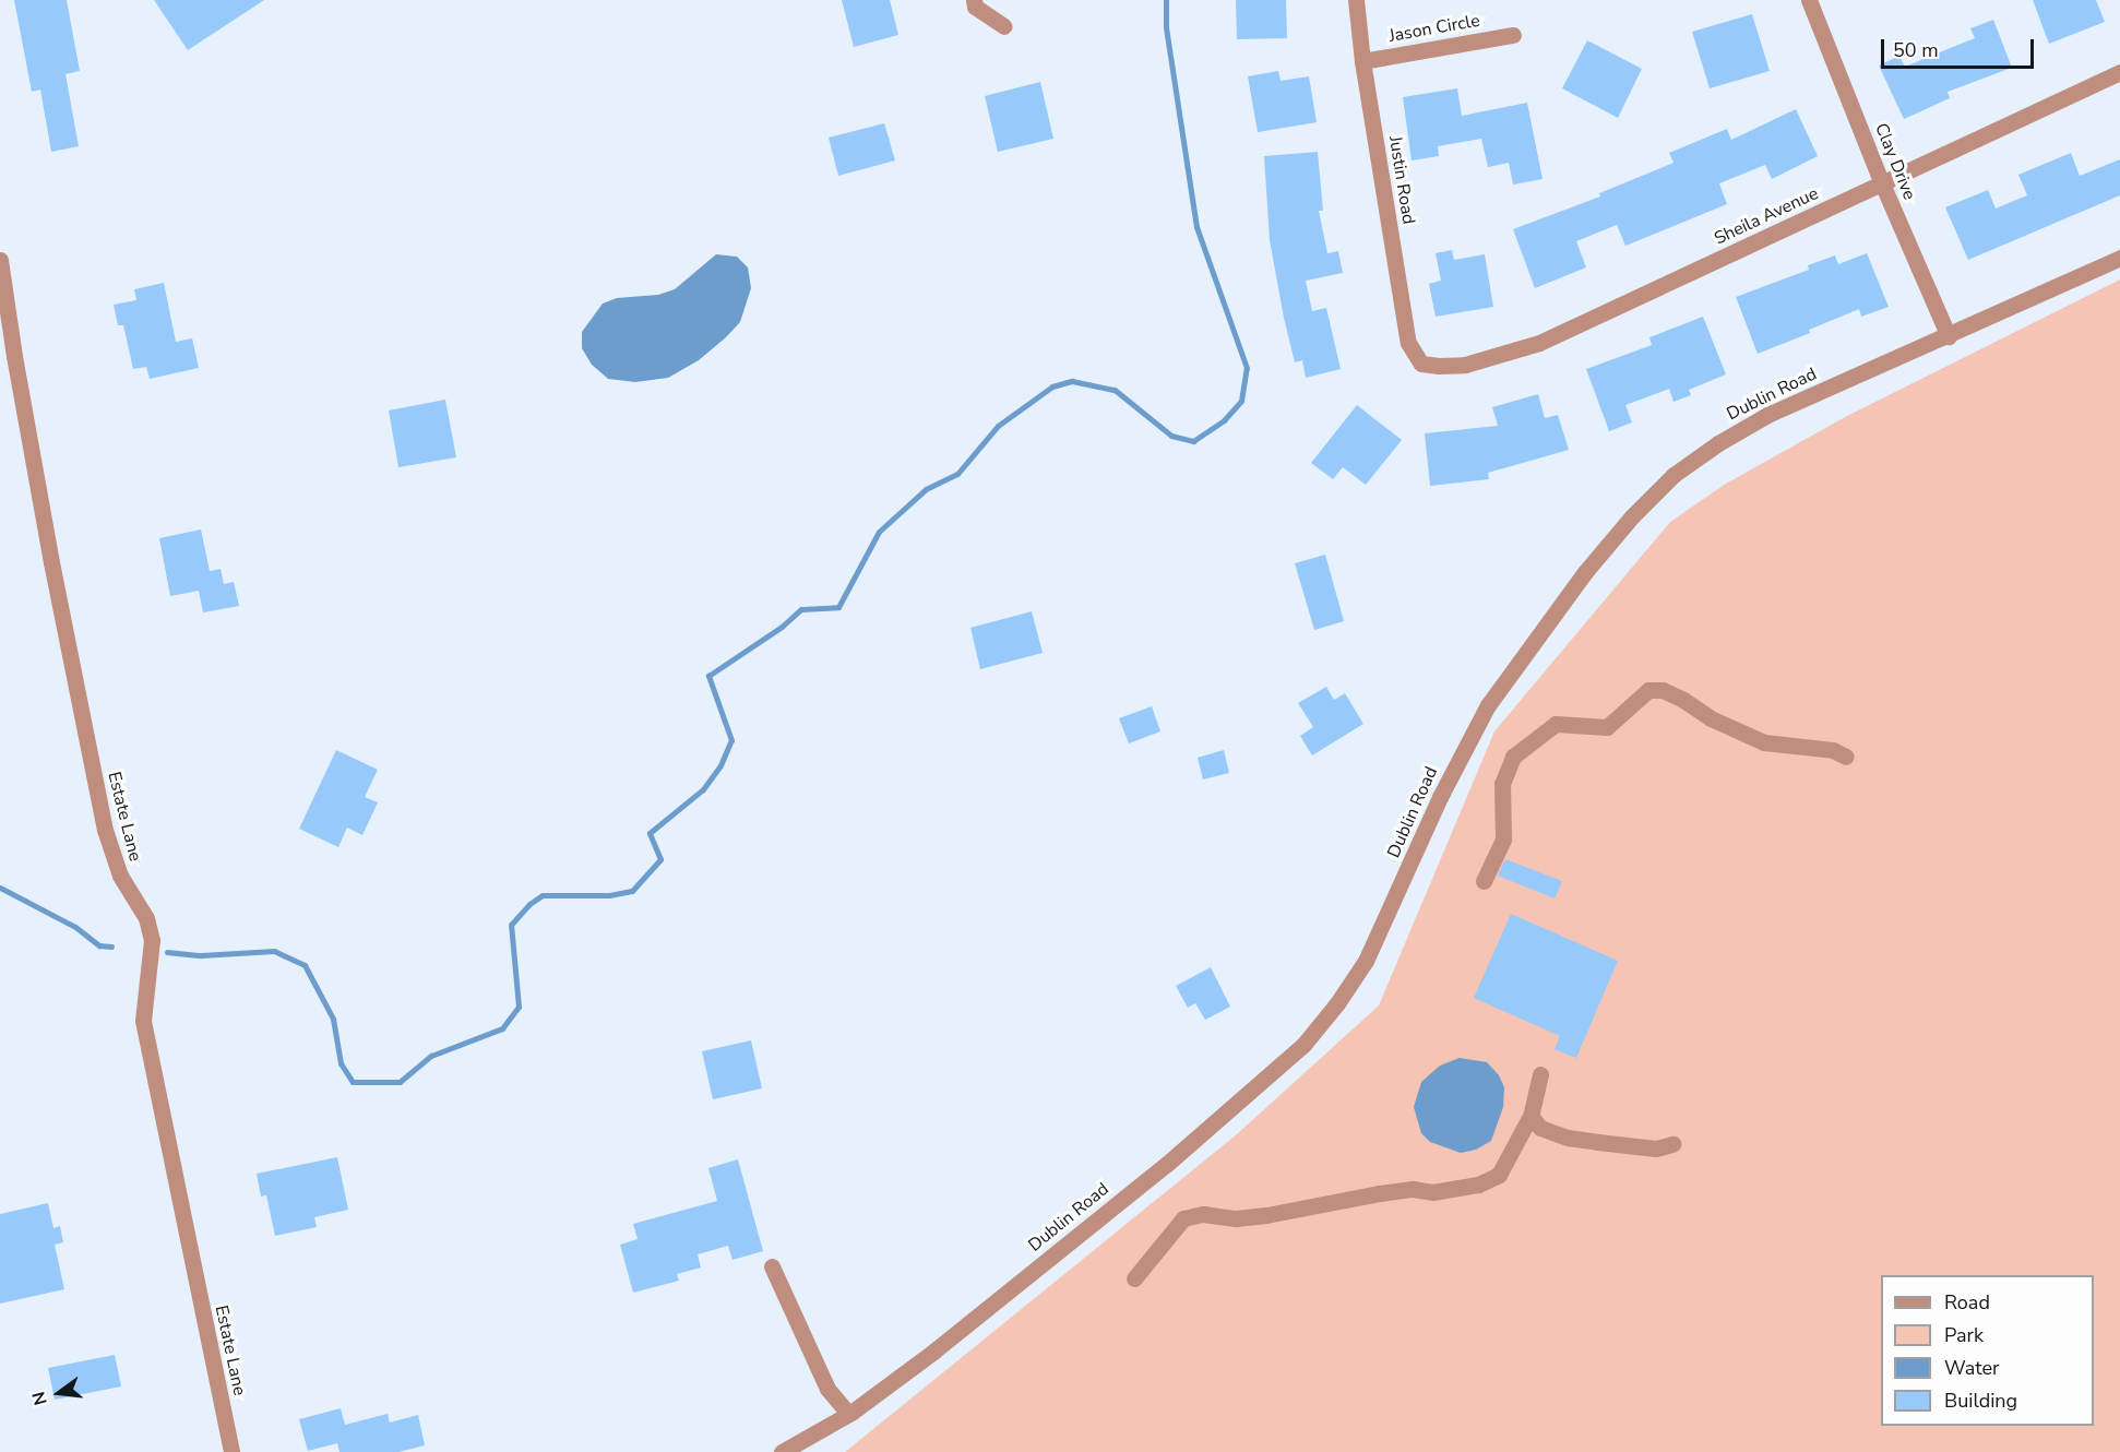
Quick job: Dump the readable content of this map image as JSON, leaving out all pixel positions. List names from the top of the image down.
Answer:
{
  "streets": {
    "street": [
      "Jason Circle",
      "Clay Drive",
      "Justin Road",
      "Sheila Avenue",
      "Dublin Road",
      "Estate Lane"
    ]
  },
  "crossings": [
    ["Jason Circle", "Justin Road"],
    ["Clay Drive", "Sheila Avenue"],
    ["Clay Drive", "Dublin Road"],
    ["Justin Road", "Sheila Avenue"]
  ],
  "legend": [
    "Road",
    "Park",
    "Water",
    "Building"
  ],
  "scale_bar": "50 m",
  "north": "left"
}
